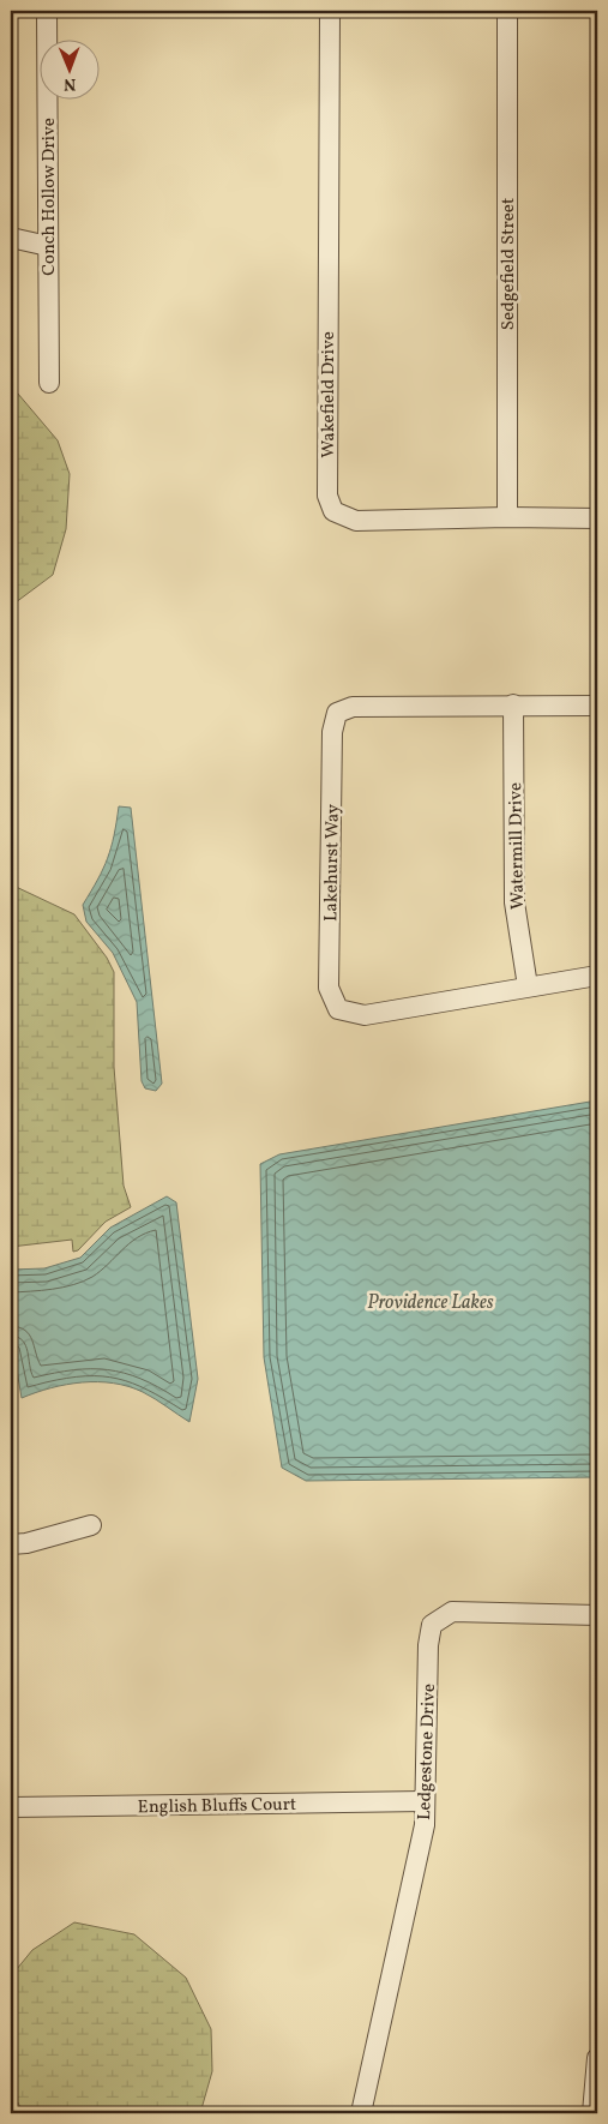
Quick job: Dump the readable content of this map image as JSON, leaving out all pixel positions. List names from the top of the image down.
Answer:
{
  "streets": {
    "street": [
      "Conch Hollow Drive",
      "Sedgefield Street",
      "Wakefield Drive",
      "Watermill Drive",
      "Lakehurst Way",
      "Ledgestone Drive",
      "English Bluffs Court"
    ]
  },
  "crossings": [
    ["Sedgefield Street", "Wakefield Drive"],
    ["Watermill Drive", "Lakehurst Way"],
    ["Ledgestone Drive", "English Bluffs Court"]
  ],
  "water": ["Providence Lakes"],
  "north": "bottom"
}
